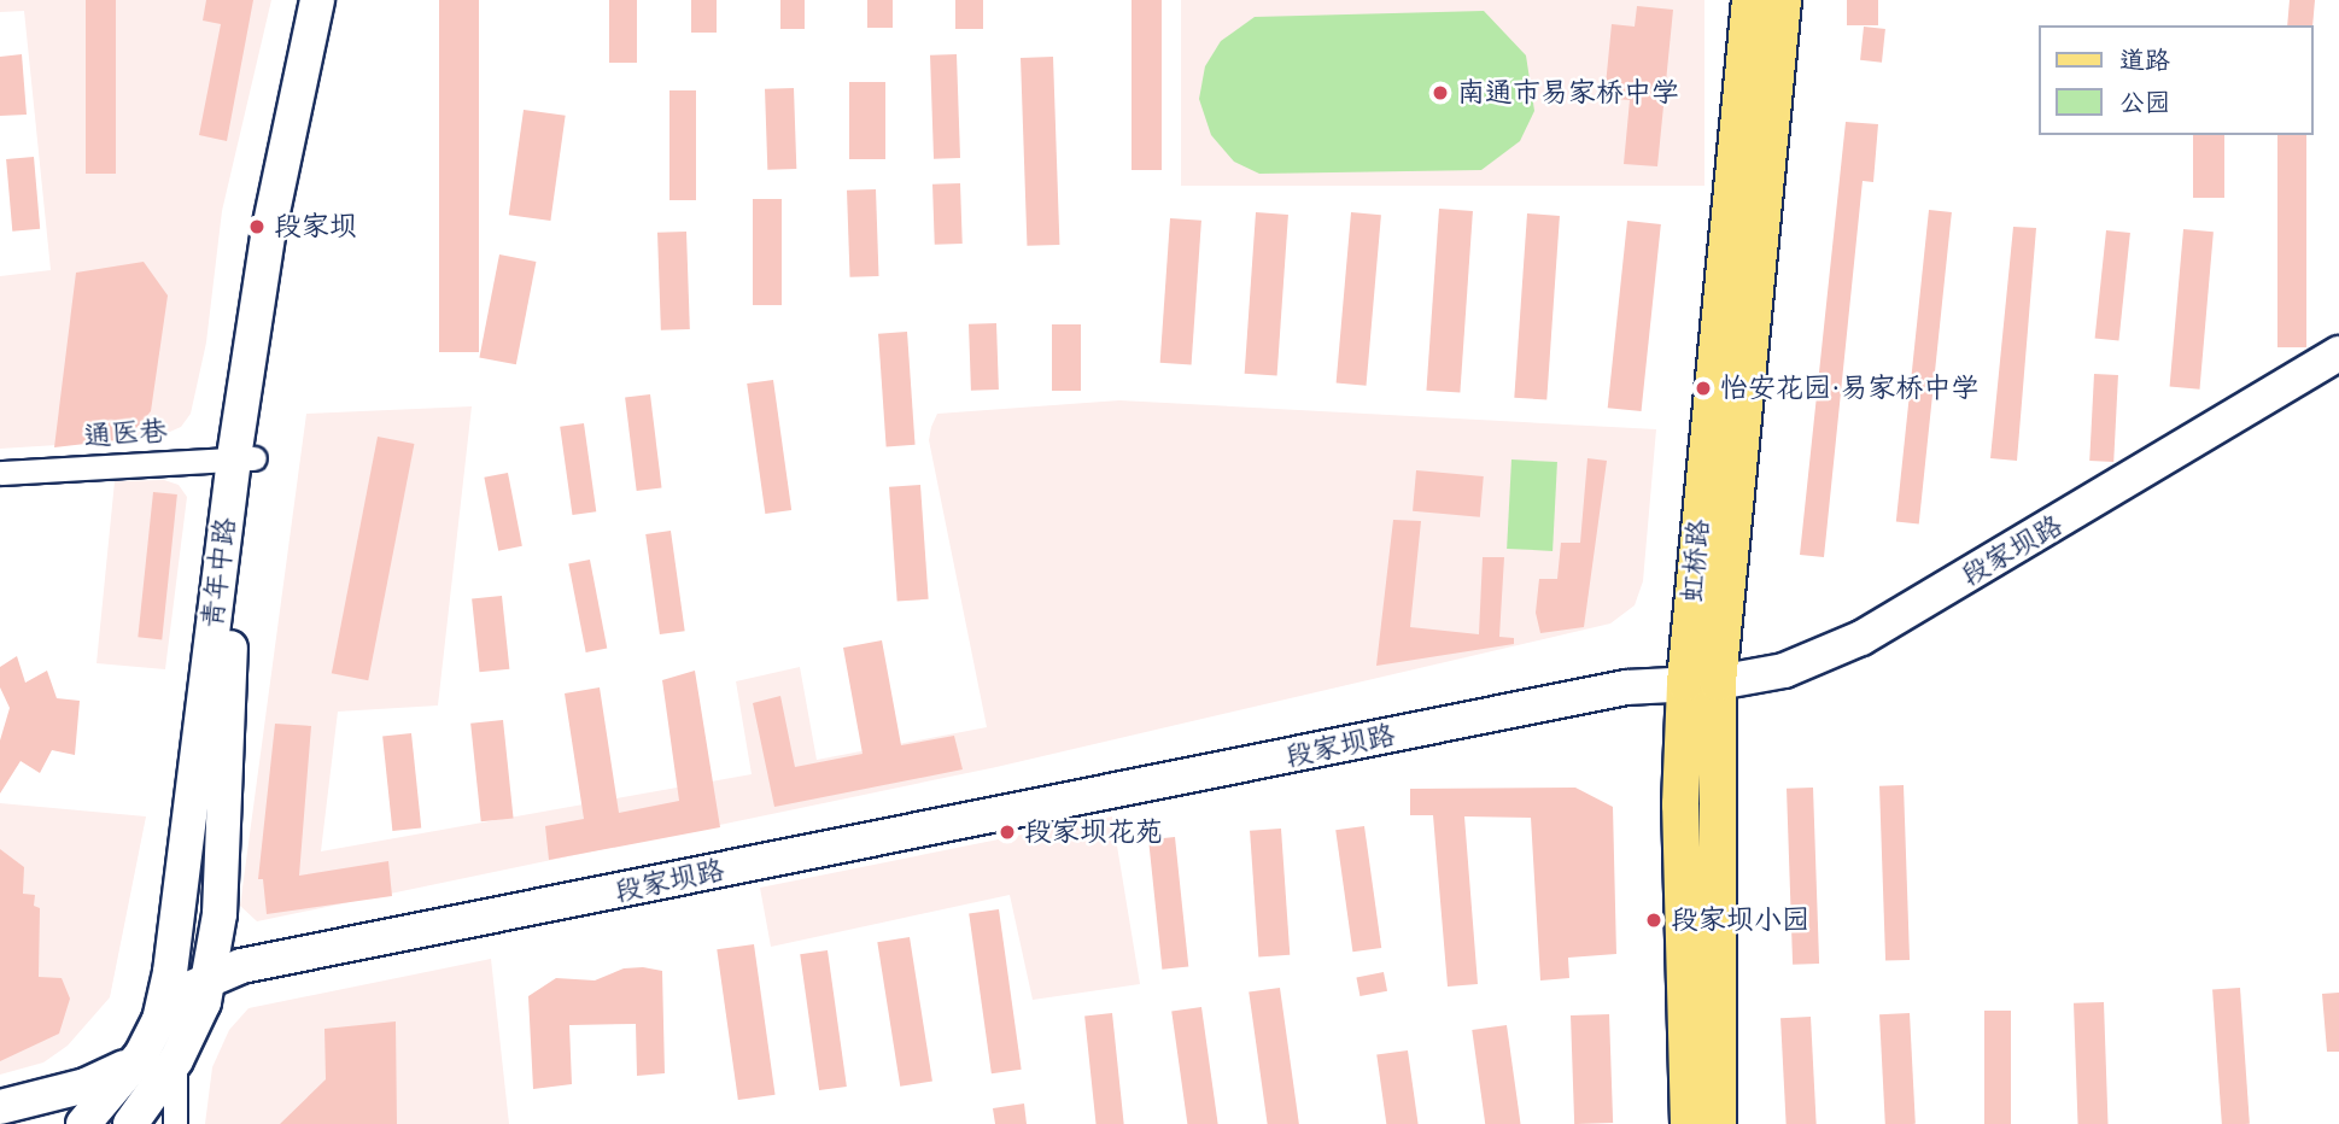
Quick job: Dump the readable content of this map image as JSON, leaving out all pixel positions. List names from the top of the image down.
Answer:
{
  "streets": {
    "main road": ["段家坝路", "虹桥路", "青年中路"],
    "street": ["通医巷"]
  },
  "crossings": [
    ["通医巷", "青年中路"],
    ["段家坝路", "虹桥路"],
    ["段家坝路", "青年中路"]
  ],
  "places": [
    "南通市易家桥中学",
    "段家坝",
    "怡安花园·易家桥中学",
    "段家坝花苑",
    "段家坝小园"
  ],
  "legend": ["道路", "公园"]
}
